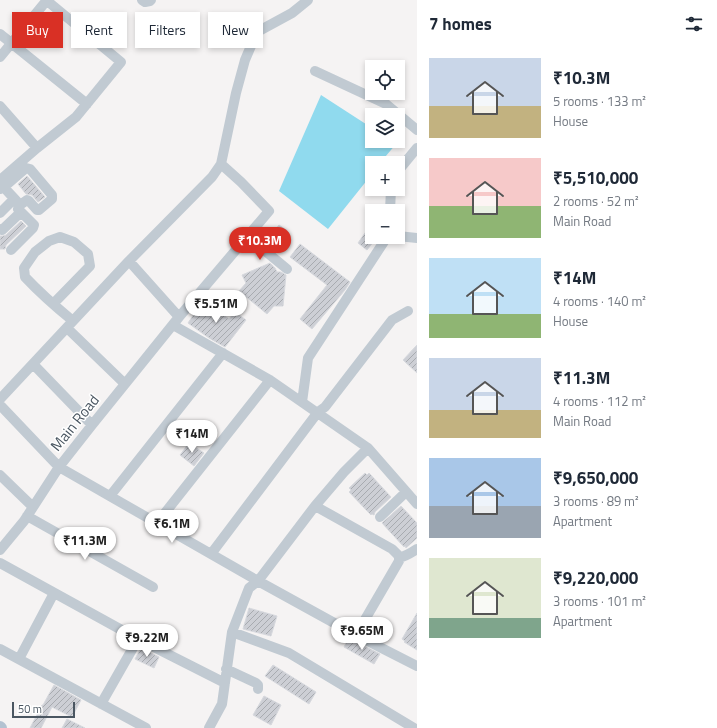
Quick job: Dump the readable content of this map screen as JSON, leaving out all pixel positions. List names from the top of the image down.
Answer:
{
  "streets": {
    "street": ["Main Road"]
  },
  "scale_bar": "50 m",
  "page": {
    "heading": "7 homes",
    "chip": [
      "Buy",
      "Rent",
      "Filters",
      "New"
    ],
    "list": [
      {
        "name": "₹10.3M",
        "note": "5 rooms · 133 m² · House"
      },
      {
        "name": "₹5,510,000",
        "note": "2 rooms · 52 m² · Main Road"
      },
      {
        "name": "₹14M",
        "note": "4 rooms · 140 m² · House"
      },
      {
        "name": "₹11.3M",
        "note": "4 rooms · 112 m² · Main Road"
      },
      {
        "name": "₹9,650,000",
        "note": "3 rooms · 89 m² · Apartment"
      },
      {
        "name": "₹9,220,000",
        "note": "3 rooms · 101 m² · Apartment"
      }
    ],
    "map_buttons": ["+", "−"],
    "price": [
      "₹10.3M",
      "₹5.51M",
      "₹14M",
      "₹6.1M",
      "₹11.3M",
      "₹9.65M",
      "₹9.22M"
    ],
    "scale": "50 m"
  }
}
